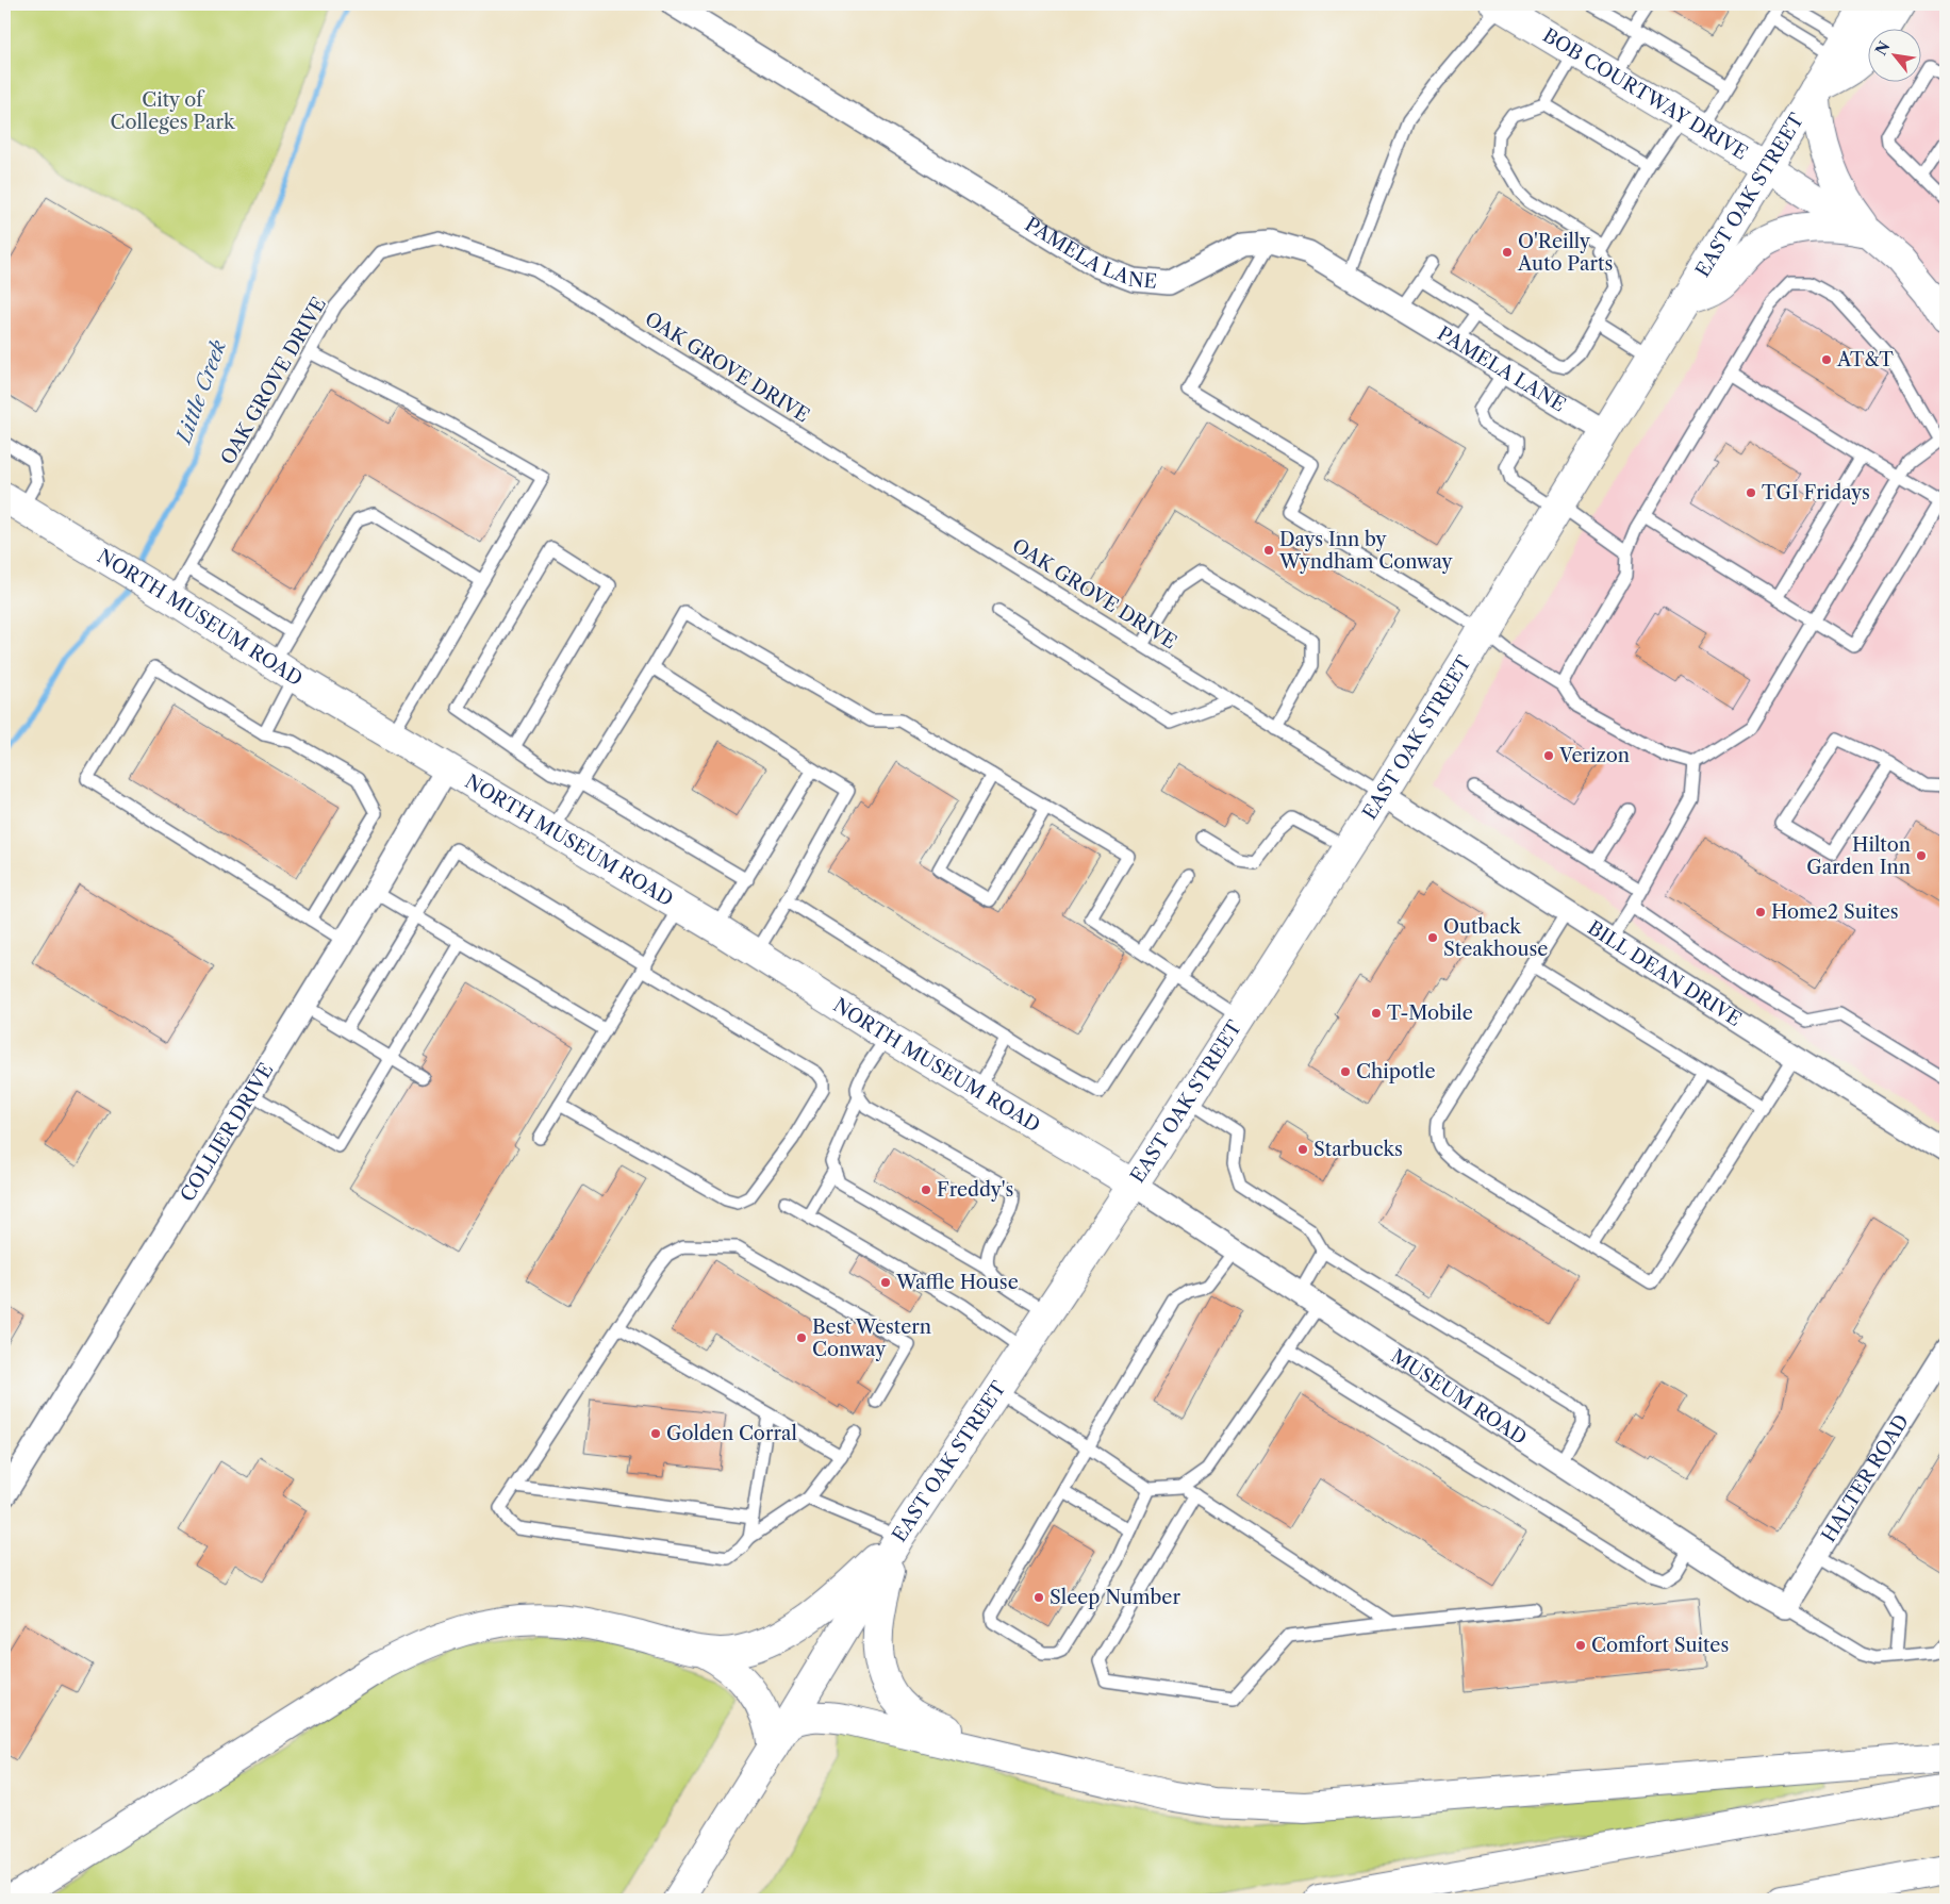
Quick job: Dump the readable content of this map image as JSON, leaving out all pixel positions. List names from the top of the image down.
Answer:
{
  "streets": {
    "main road": ["BOB COURTWAY DRIVE", "EAST OAK STREET", "NORTH MUSEUM ROAD"],
    "street": [
      "PAMELA LANE",
      "BILL DEAN DRIVE",
      "COLLIER DRIVE",
      "MUSEUM ROAD",
      "HALTER ROAD"
    ],
    "lane": ["OAK GROVE DRIVE"]
  },
  "crossings": [
    ["BOB COURTWAY DRIVE", "EAST OAK STREET"],
    ["EAST OAK STREET", "PAMELA LANE"],
    ["EAST OAK STREET", "OAK GROVE DRIVE"],
    ["EAST OAK STREET", "NORTH MUSEUM ROAD"],
    ["EAST OAK STREET", "BILL DEAN DRIVE"],
    ["EAST OAK STREET", "MUSEUM ROAD"],
    ["OAK GROVE DRIVE", "NORTH MUSEUM ROAD"],
    ["OAK GROVE DRIVE", "BILL DEAN DRIVE"],
    ["NORTH MUSEUM ROAD", "COLLIER DRIVE"],
    ["NORTH MUSEUM ROAD", "MUSEUM ROAD"],
    ["MUSEUM ROAD", "HALTER ROAD"]
  ],
  "water": ["Little Creek"],
  "parks": ["City of Colleges Park"],
  "places": [
    "O'Reilly Auto Parts",
    "AT&T",
    "TGI Fridays",
    "Days Inn by Wyndham Conway",
    "Verizon",
    "Hilton Garden Inn",
    "Home2 Suites",
    "Outback Steakhouse",
    "T-Mobile",
    "Chipotle",
    "Starbucks",
    "Freddy's",
    "Waffle House",
    "Best Western Conway",
    "Golden Corral",
    "Sleep Number",
    "Comfort Suites"
  ],
  "north": "top left"
}
